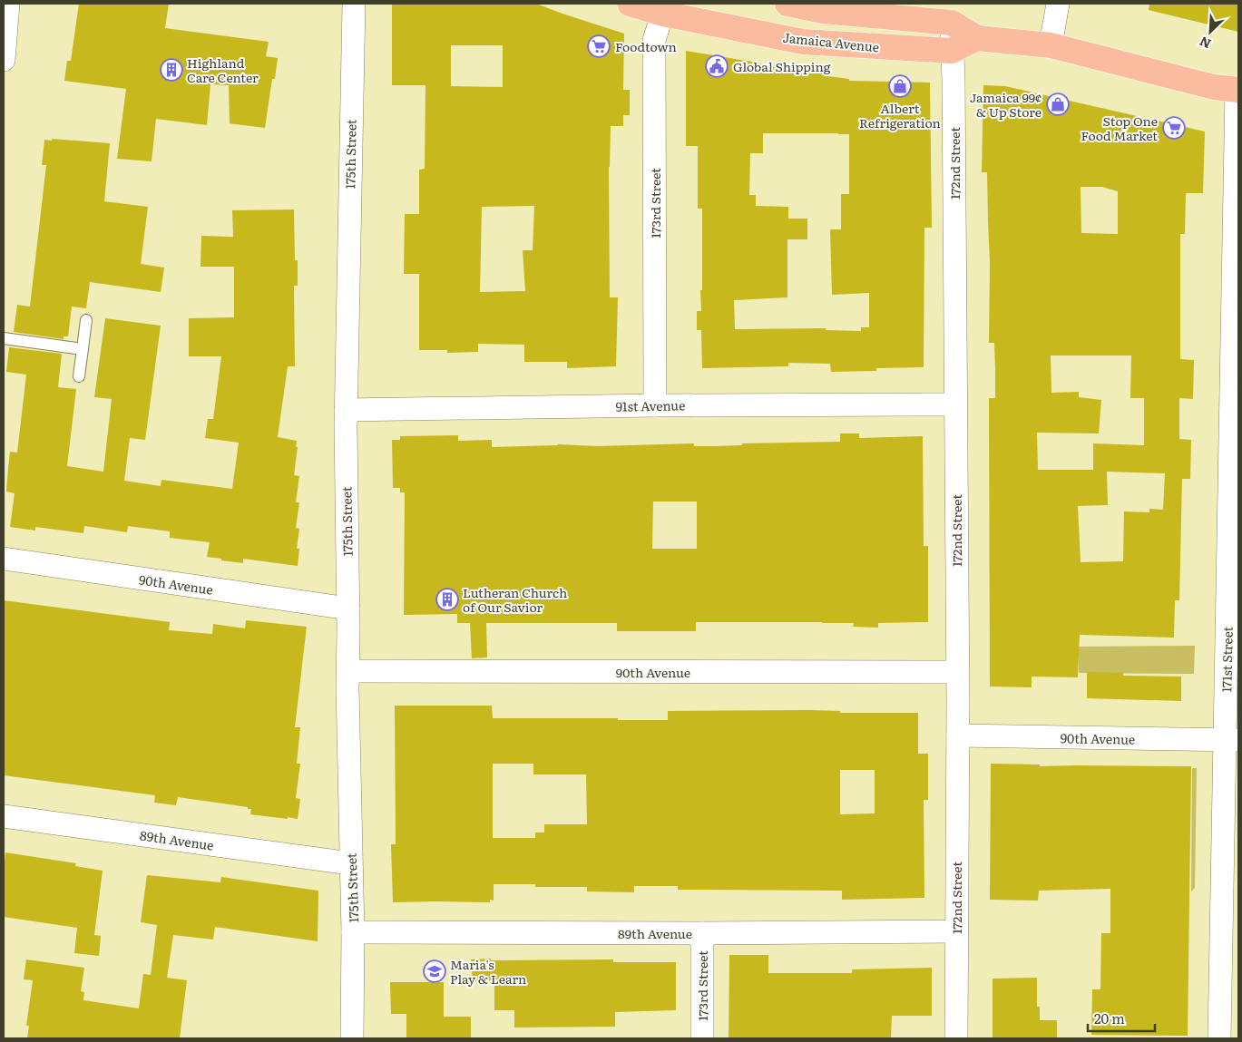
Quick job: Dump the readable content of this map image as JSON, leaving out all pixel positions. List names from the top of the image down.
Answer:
{
  "streets": {
    "main road": ["Jamaica Avenue"],
    "street": [
      "175th Street",
      "172nd Street",
      "173rd Street",
      "91st Avenue",
      "90th Avenue",
      "171st Street",
      "89th Avenue"
    ]
  },
  "crossings": [
    ["Jamaica Avenue", "172nd Street"],
    ["Jamaica Avenue", "173rd Street"],
    ["175th Street", "91st Avenue"],
    ["175th Street", "90th Avenue"],
    ["175th Street", "89th Avenue"],
    ["172nd Street", "91st Avenue"],
    ["172nd Street", "90th Avenue"],
    ["172nd Street", "89th Avenue"],
    ["173rd Street", "91st Avenue"],
    ["173rd Street", "89th Avenue"],
    ["90th Avenue", "171st Street"]
  ],
  "places": {
    "supermarket": ["Foodtown", "Stop One Food Market"],
    "public building": ["Global Shipping"],
    "building": ["Highland Care Center", "Lutheran Church of Our Savior"],
    "shop": ["Albert Refrigeration", "Jamaica 99¢ & Up Store"],
    "school or university": ["Maria's Play & Learn"]
  },
  "scale_bar": "20 m",
  "north": "bottom left"
}
